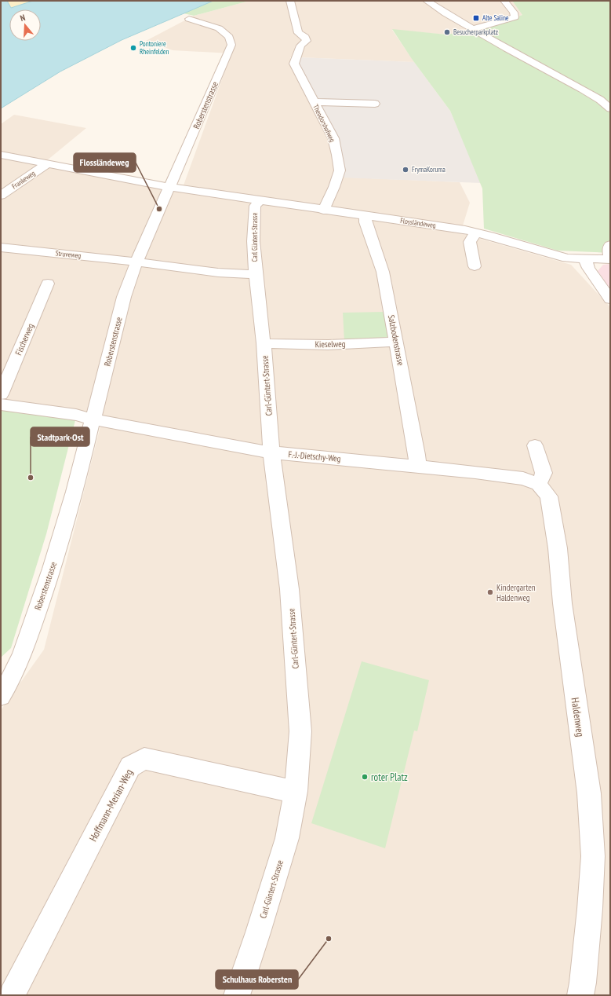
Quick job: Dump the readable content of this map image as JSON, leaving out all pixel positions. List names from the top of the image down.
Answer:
{
  "streets": {
    "street": [
      "Roberstenstrasse",
      "Theodorshofweg",
      "Frankeweg",
      "Flossländeweg",
      "Carl Güntert-Strasse",
      "Struveweg",
      "Fischerweg",
      "Salzbodenstrasse",
      "Kieselweg",
      "Carl-Güntert-Strasse",
      "F.-J.-Dietschy-Weg",
      "Haldenweg",
      "Hoffmann-Merian-Weg"
    ]
  },
  "crossings": [
    ["Roberstenstrasse", "Flossländeweg"],
    ["Roberstenstrasse", "Struveweg"],
    ["Roberstenstrasse", "F.-J.-Dietschy-Weg"],
    ["Theodorshofweg", "Flossländeweg"],
    ["Frankeweg", "Flossländeweg"],
    ["Flossländeweg", "Carl Güntert-Strasse"],
    ["Flossländeweg", "Salzbodenstrasse"],
    ["Carl Güntert-Strasse", "Struveweg"],
    ["Carl Güntert-Strasse", "Carl-Güntert-Strasse"],
    ["Struveweg", "Carl-Güntert-Strasse"],
    ["Salzbodenstrasse", "Kieselweg"],
    ["Salzbodenstrasse", "F.-J.-Dietschy-Weg"],
    ["Kieselweg", "Carl-Güntert-Strasse"],
    ["Carl-Güntert-Strasse", "F.-J.-Dietschy-Weg"],
    ["Carl-Güntert-Strasse", "Hoffmann-Merian-Weg"],
    ["F.-J.-Dietschy-Weg", "Haldenweg"]
  ],
  "places": {
    "transit": ["Alte Saline"],
    "other": [
      "Besucherparkplatz",
      "Pontoniere Rheinfelden",
      "FrymaKoruma",
      "Flossländeweg",
      "Stadtpark-Ost",
      "Kindergarten Haldenweg",
      "roter Platz",
      "Schulhaus Robersten"
    ]
  },
  "north": "top"
}
